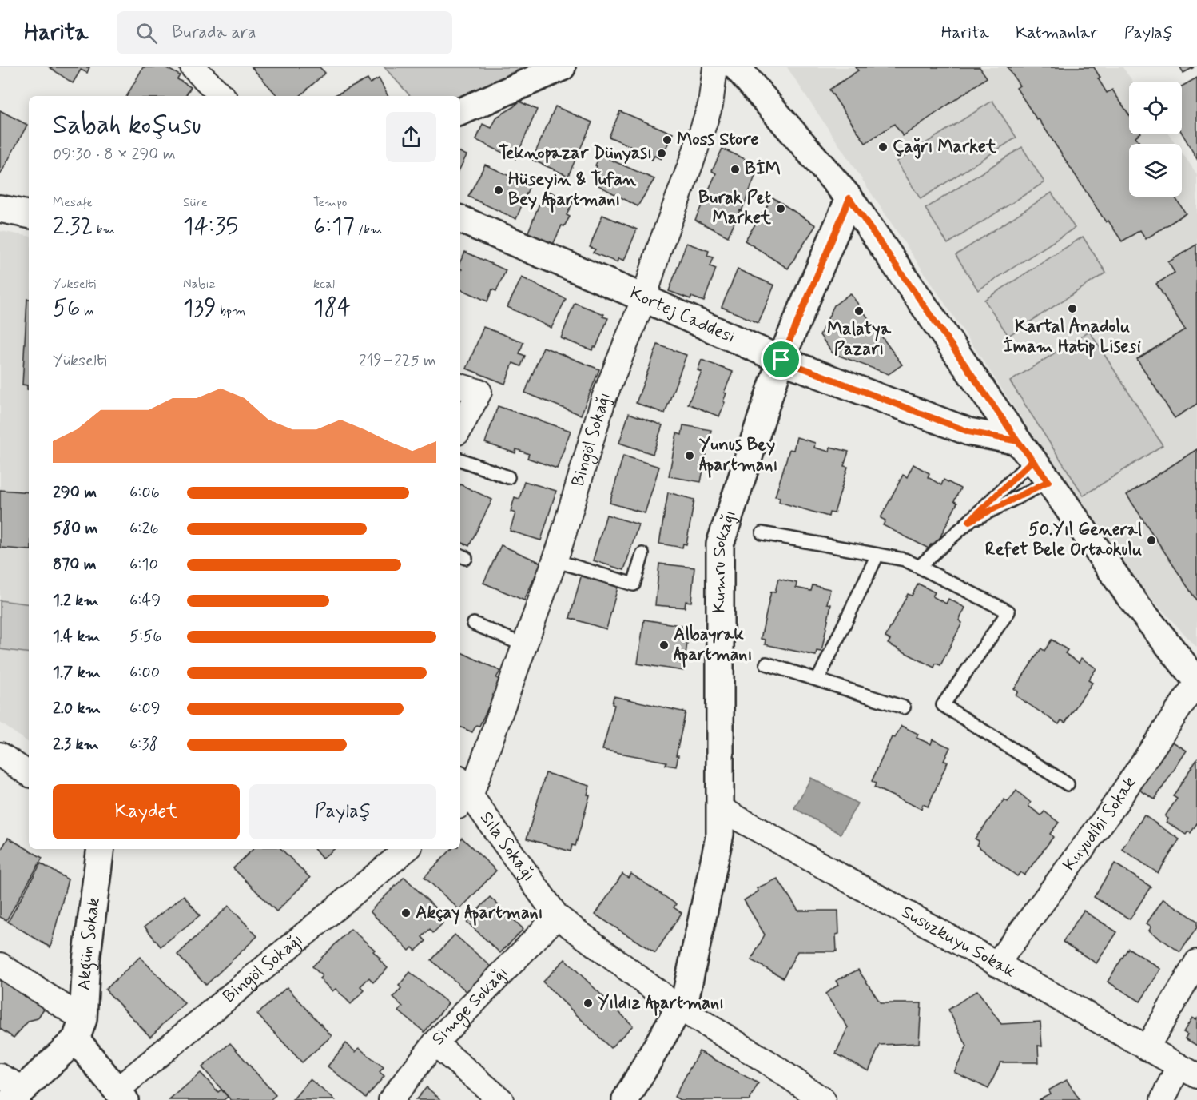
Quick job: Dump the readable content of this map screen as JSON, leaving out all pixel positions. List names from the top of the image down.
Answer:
{
  "streets": {
    "street": [
      "Kortej Caddesi",
      "Bingöl Sokağı",
      "Kumru Sokağı",
      "Kuyudibi Sokak",
      "Sıla Sokağı",
      "Susuzkuyu Sokak",
      "Akgün Sokak",
      "Simge Sokağı"
    ]
  },
  "crossings": [
    ["Kortej Caddesi", "Bingöl Sokağı"],
    ["Kortej Caddesi", "Kumru Sokağı"],
    ["Bingöl Sokağı", "Sıla Sokağı"],
    ["Kumru Sokağı", "Sıla Sokağı"],
    ["Kumru Sokağı", "Susuzkuyu Sokak"],
    ["Kuyudibi Sokak", "Susuzkuyu Sokak"],
    ["Sıla Sokağı", "Simge Sokağı"]
  ],
  "places": [
    "Moss Store",
    "Çağrı Market",
    "Teknopazar Dünyası",
    "BİM",
    "Hüseyin & Tufan Bey Apartmanı",
    "Burak Pet Market",
    "Kartal Anadolu İmam Hatip Lisesi",
    "Malatya Pazarı",
    "Yunus Bey Apartmanı",
    "50.Yıl General Refet Bele Ortaokulu",
    "Albayrak Apartmanı",
    "Akçay Apartmanı",
    "Yıldız Apartmanı"
  ],
  "page": {
    "header": "Harita",
    "search": "Burada ara",
    "nav": ["Harita", "Katmanlar", "Paylaş"],
    "heading": ["Sabah koşusu", "09:30 · 8 × 290 m"],
    "stats": [
      ["Mesafe", "2.32 km"],
      ["Süre", "14:35"],
      ["Tempo", "6:17 /km"],
      ["Yükselti", "56 m"],
      ["Nabız", "139 bpm"],
      ["kcal", "184"]
    ],
    "chart": ["Yükselti", "219–225 m"],
    "list": [
      {
        "name": "290 m",
        "note": "6:06"
      },
      {
        "name": "580 m",
        "note": "6:26"
      },
      {
        "name": "870 m",
        "note": "6:10"
      },
      {
        "name": "1.2 km",
        "note": "6:49"
      },
      {
        "name": "1.4 km",
        "note": "5:56"
      },
      {
        "name": "1.7 km",
        "note": "6:00"
      },
      {
        "name": "2.0 km",
        "note": "6:09"
      },
      {
        "name": "2.3 km",
        "note": "6:38"
      }
    ],
    "buttons": ["Kaydet", "Paylaş"]
  }
}
